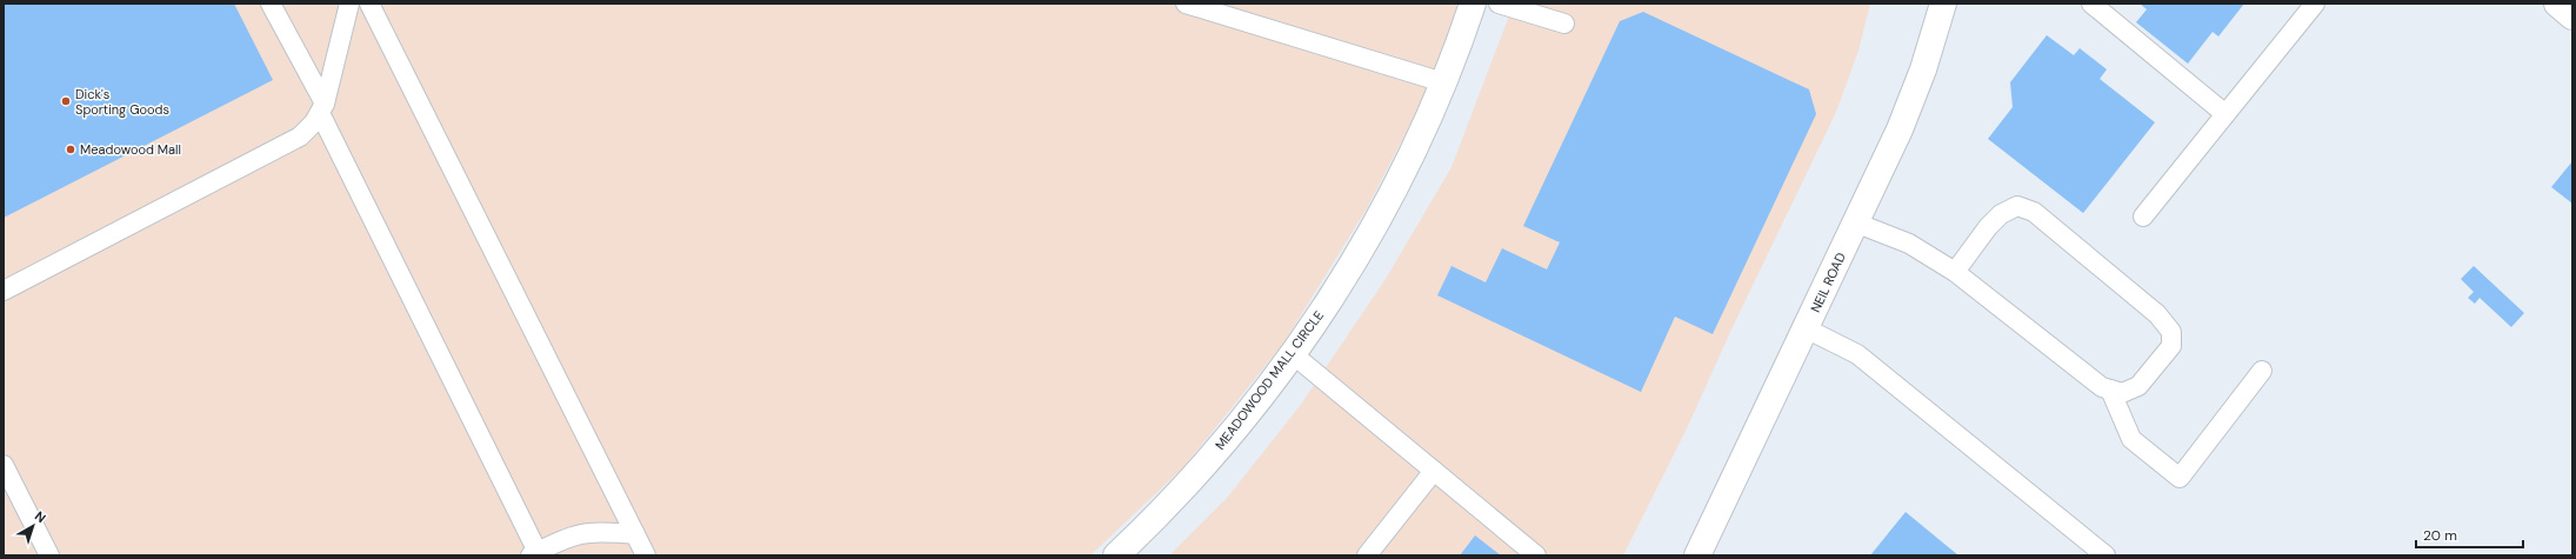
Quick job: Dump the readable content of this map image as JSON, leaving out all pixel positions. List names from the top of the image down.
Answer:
{
  "streets": {
    "street": ["NEIL ROAD", "MEADOWOOD MALL CIRCLE"]
  },
  "places": ["Dick's Sporting Goods", "Meadowood Mall"],
  "scale_bar": "20 m",
  "north": "top right"
}
